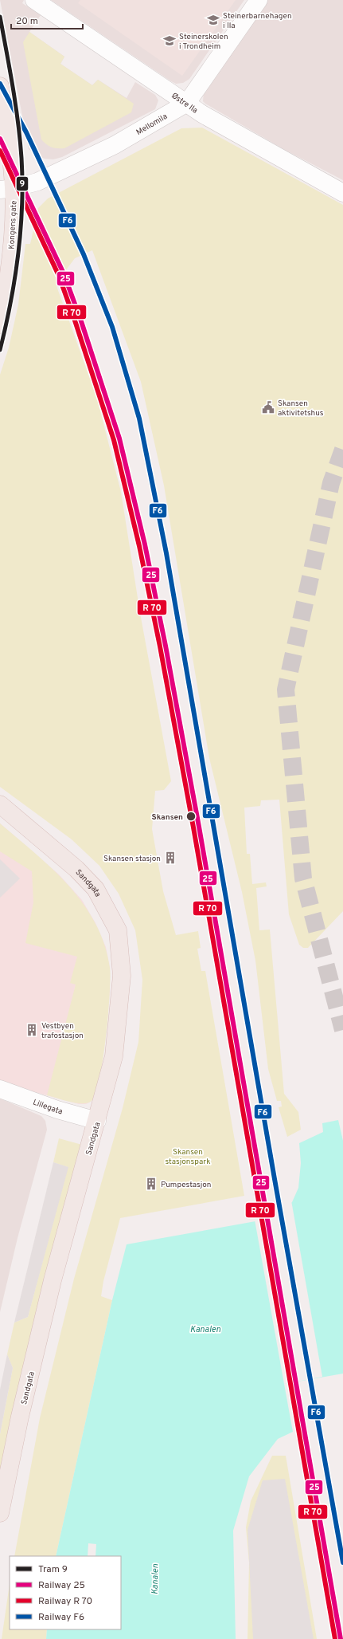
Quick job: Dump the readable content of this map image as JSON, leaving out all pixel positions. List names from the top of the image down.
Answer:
{
  "streets": {
    "main road": ["Kongens gate", "Sandgata"],
    "street": ["Østre Ila", "Mellomila", "Lillegata"]
  },
  "crossings": [
    ["Østre Ila", "Mellomila"],
    ["Mellomila", "Kongens gate"],
    ["Sandgata", "Lillegata"]
  ],
  "water": ["Kanalen"],
  "parks": ["Skansen stasjonspark"],
  "places": {
    "school or university": ["Steinerbarnehagen i Ila", "Steinerskolen i Trondheim"],
    "public building": ["Skansen aktivitetshus"],
    "other": ["Skansen"],
    "building": ["Skansen stasjon", "Vestbyen trafostasjon", "Pumpestasjon"]
  },
  "lines": ["tram line 9", "rail line F6", "rail line 25"],
  "legend": [
    "Tram 9",
    "Railway 25",
    "Railway R 70",
    "Railway F6"
  ],
  "scale_bar": "20 m"
}
